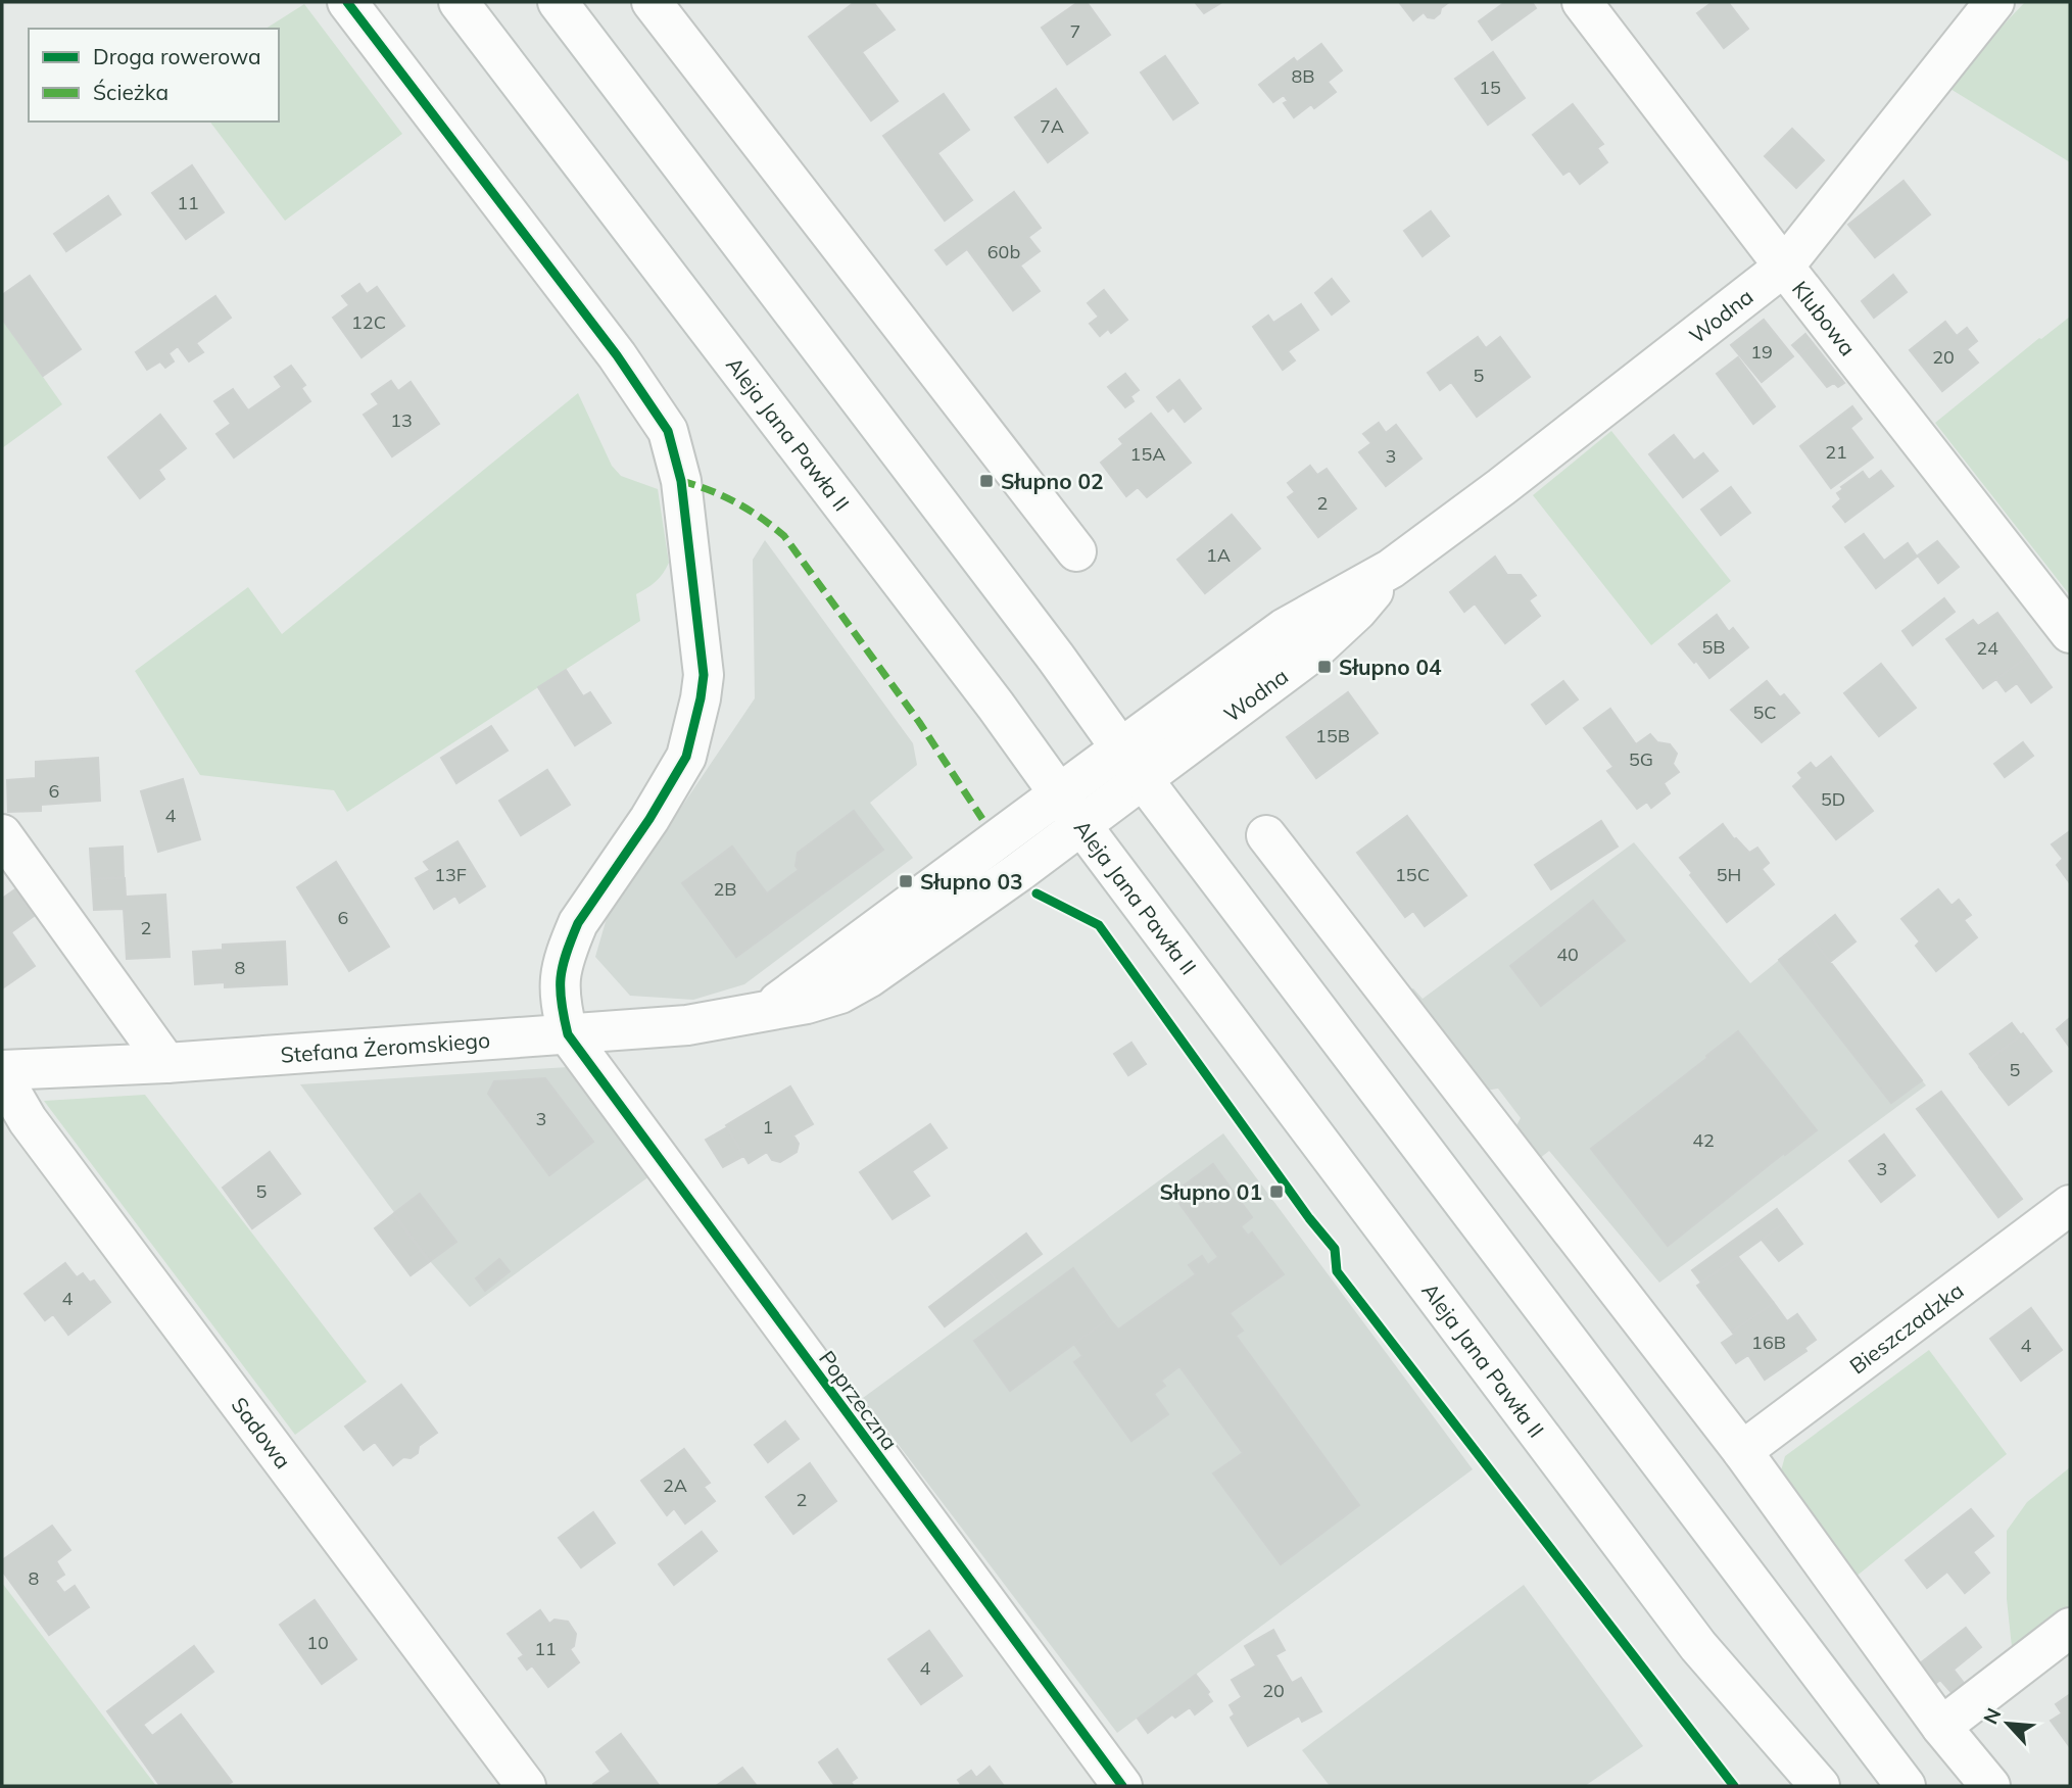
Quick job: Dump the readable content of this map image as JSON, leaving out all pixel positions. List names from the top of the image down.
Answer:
{
  "streets": {
    "street": [
      "Wodna",
      "Klubowa",
      "Aleja Jana Pawła II",
      "Stefana Żeromskiego",
      "Bieszczadzka",
      "Poprzeczna",
      "Sadowa"
    ]
  },
  "crossings": [
    ["Wodna", "Klubowa"],
    ["Wodna", "Aleja Jana Pawła II"],
    ["Wodna", "Stefana Żeromskiego"],
    ["Aleja Jana Pawła II", "Stefana Żeromskiego"],
    ["Stefana Żeromskiego", "Poprzeczna"]
  ],
  "places": {
    "transit": [
      "Słupno 02",
      "Słupno 04",
      "Słupno 03",
      "Słupno 01"
    ]
  },
  "house_numbers": [
    "7",
    "8B",
    "15",
    "7A",
    "11",
    "60b",
    "12C",
    "19",
    "20",
    "5",
    "13",
    "21",
    "15A",
    "3",
    "2",
    "1A",
    "5B",
    "24",
    "5C",
    "15B",
    "5G",
    "6",
    "5D",
    "4",
    "13F",
    "15C",
    "5H",
    "2B",
    "6",
    "2",
    "40",
    "8",
    "5",
    "3",
    "1",
    "42",
    "3",
    "5",
    "4",
    "16B",
    "4",
    "2A",
    "2",
    "8",
    "10",
    "11",
    "4",
    "20"
  ],
  "legend": ["Droga rowerowa", "Ścieżka"],
  "north": "top left"
}
